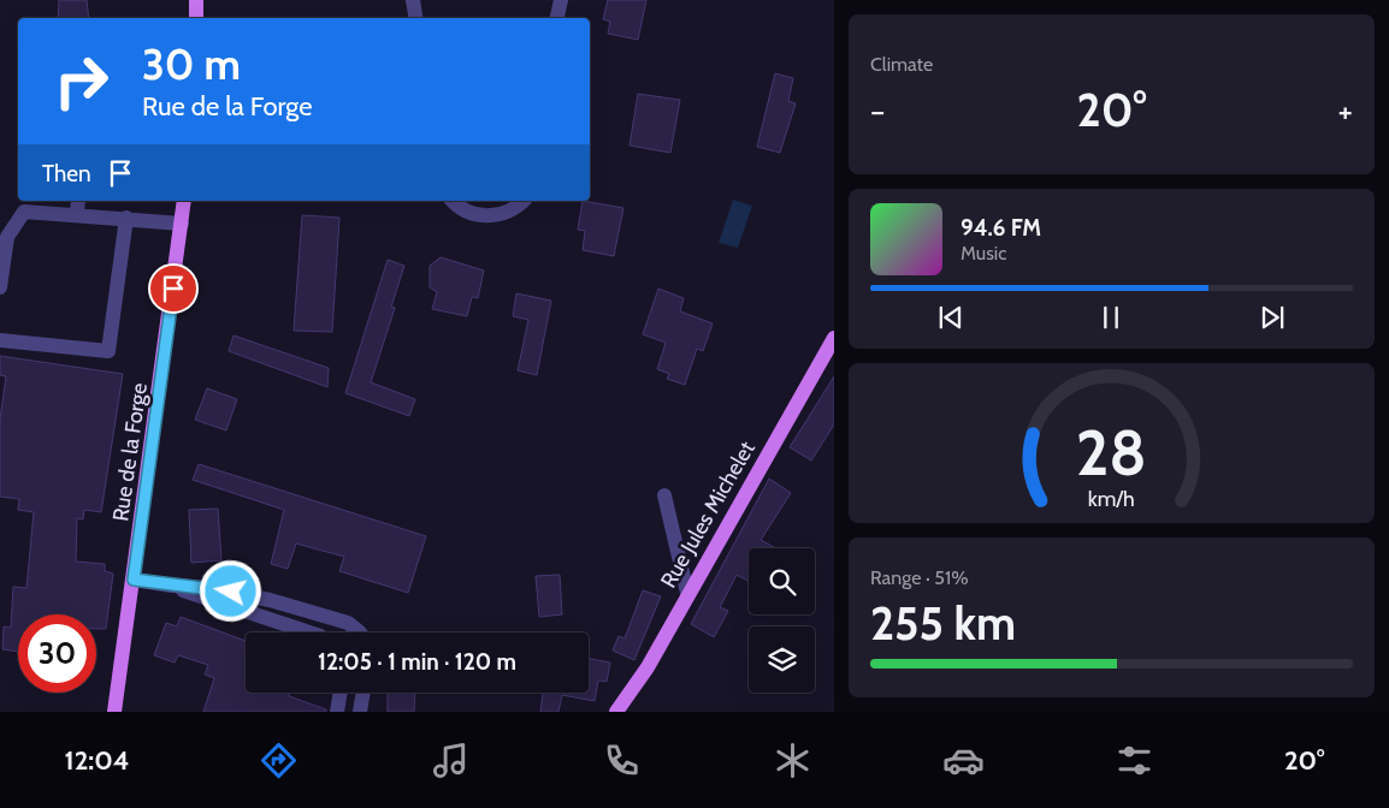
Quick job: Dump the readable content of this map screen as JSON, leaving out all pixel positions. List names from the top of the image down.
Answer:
{
  "streets": {
    "main road": ["Rue de la Forge", "Rue Jules Michelet"]
  },
  "page": {
    "tile": [
      "Climate",
      ["Range · 51%", "255 km"]
    ],
    "turn": ["30 m", "Rue de la Forge"],
    "heat": ["−", "20°", "+"],
    "then": "Then",
    "song": ["94.6 FM", "Music"],
    "limit": "30",
    "trip": "12:05 · 1 min · 120 m",
    "tabs": ["12:04", "20°"],
    "gauge": ["28", "km/h"]
  }
}
